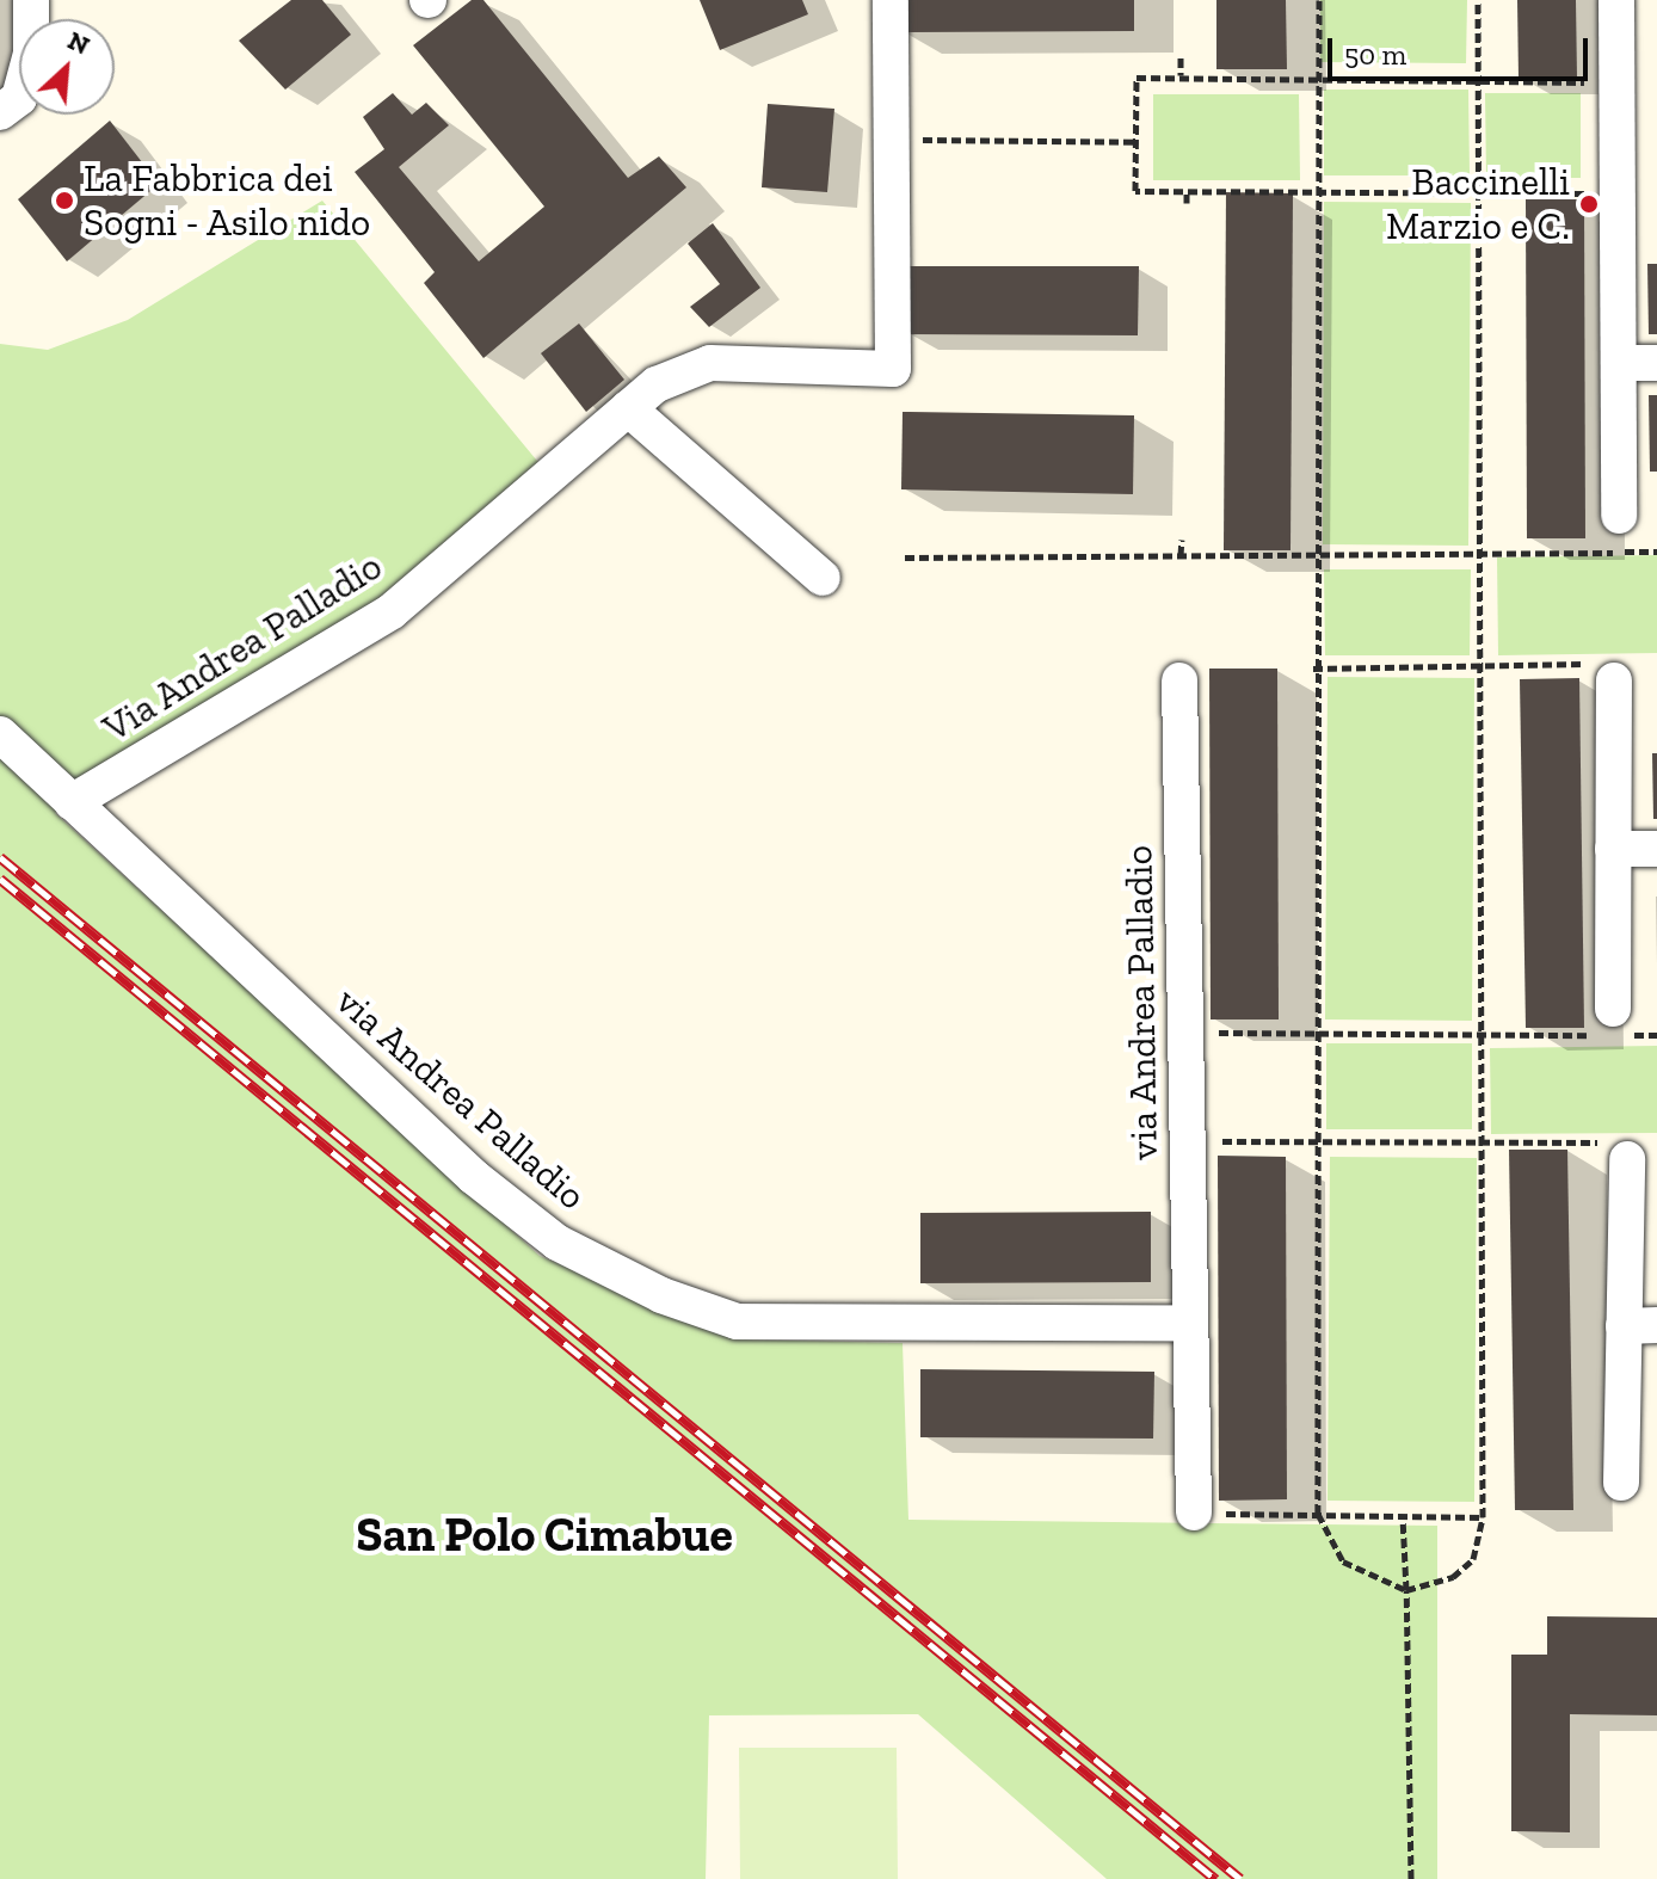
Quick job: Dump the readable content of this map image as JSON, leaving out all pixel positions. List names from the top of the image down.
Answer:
{
  "streets": {
    "street": ["Via Andrea Palladio", "via Andrea Palladio"]
  },
  "crossings": [
    ["Via Andrea Palladio", "via Andrea Palladio"]
  ],
  "districts": ["San Polo Cimabue"],
  "places": ["La Fabbrica dei Sogni - Asilo nido", "Baccinelli Marzio e C."],
  "scale_bar": "50 m",
  "north": "top right"
}
